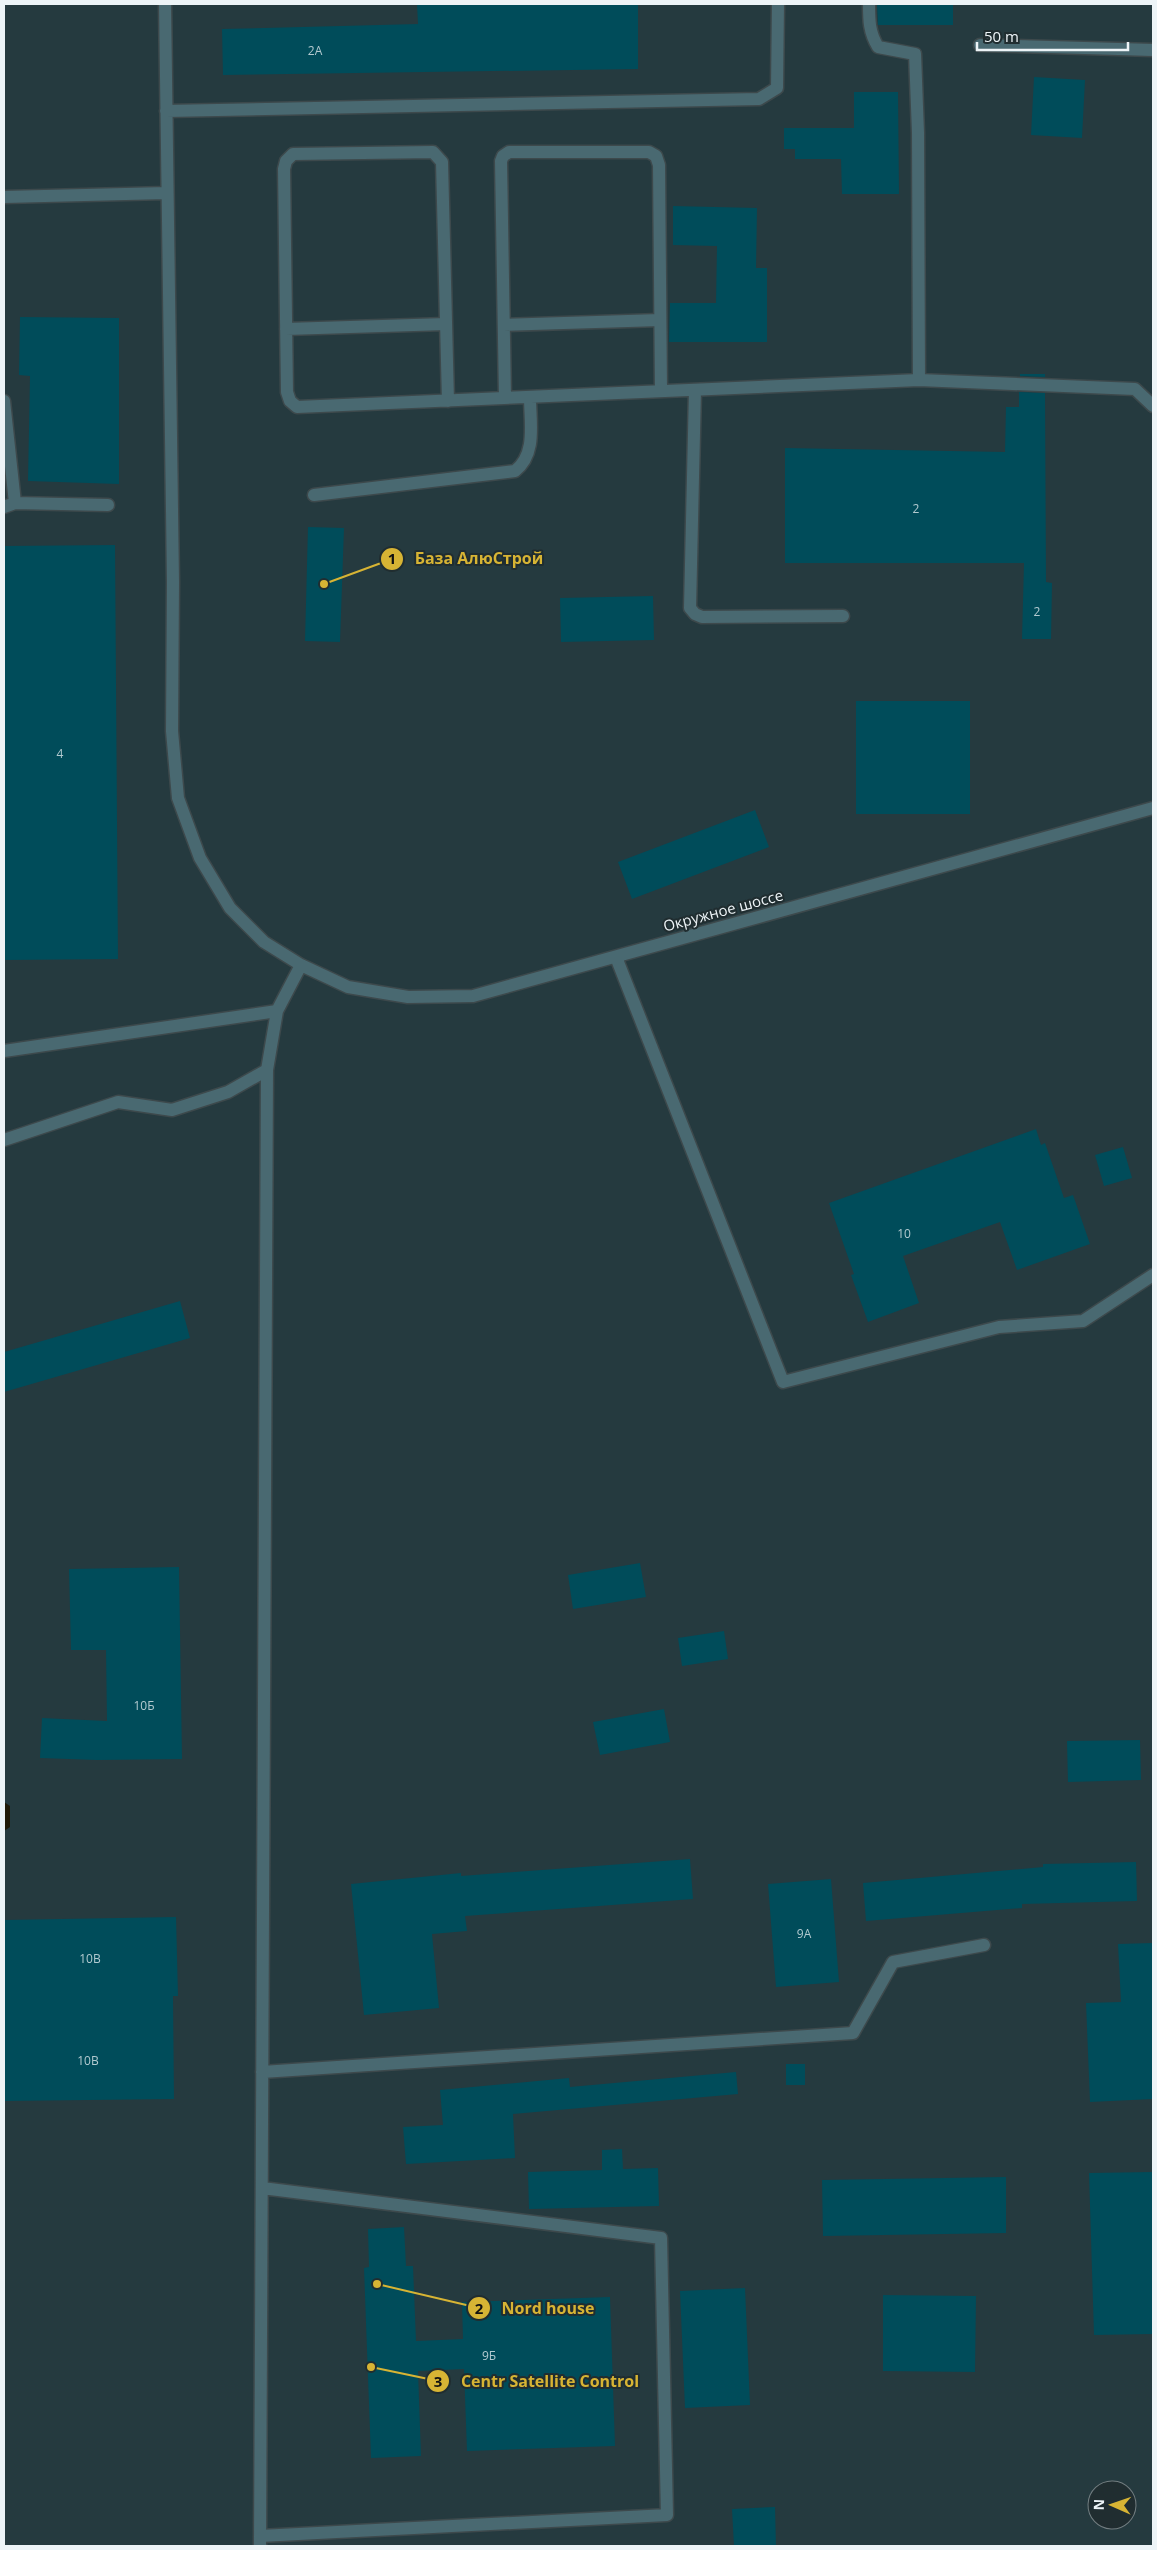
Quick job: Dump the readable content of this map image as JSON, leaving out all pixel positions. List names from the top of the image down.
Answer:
{
  "streets": {
    "street": ["Окружное шоссе"]
  },
  "places": ["База АлюСтрой", "Nord house", "Centr Satellite Control"],
  "house_numbers": [
    "2А",
    "2",
    "2",
    "4",
    "10",
    "10Б",
    "9А",
    "10В",
    "10В",
    "9Б"
  ],
  "scale_bar": "50 m",
  "north": "left"
}
